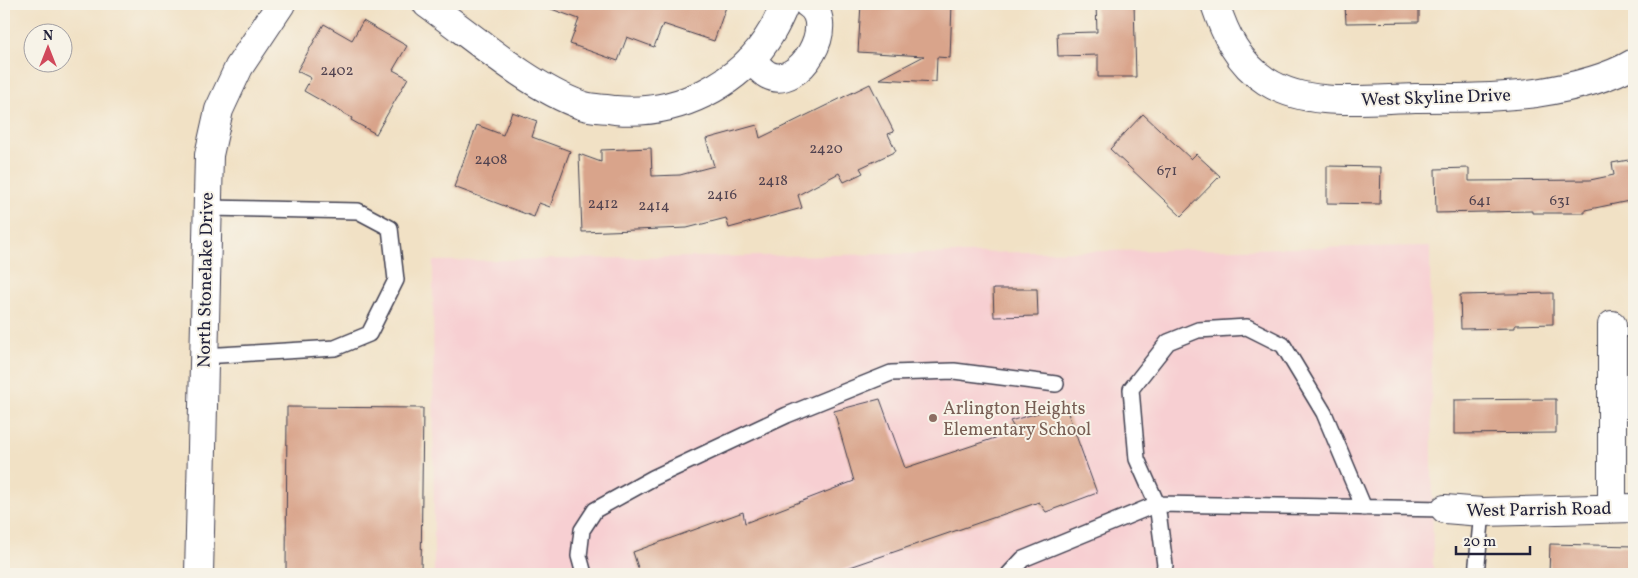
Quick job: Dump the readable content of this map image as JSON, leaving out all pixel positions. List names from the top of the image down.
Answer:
{
  "streets": {
    "street": ["West Skyline Drive", "North Stonelake Drive", "West Parrish Road"]
  },
  "places": ["Arlington Heights Elementary School"],
  "house_numbers": [
    "2402",
    "2420",
    "2408",
    "671",
    "2418",
    "2416",
    "641",
    "631",
    "2412",
    "2414"
  ],
  "scale_bar": "20 m",
  "north": "top"
}
